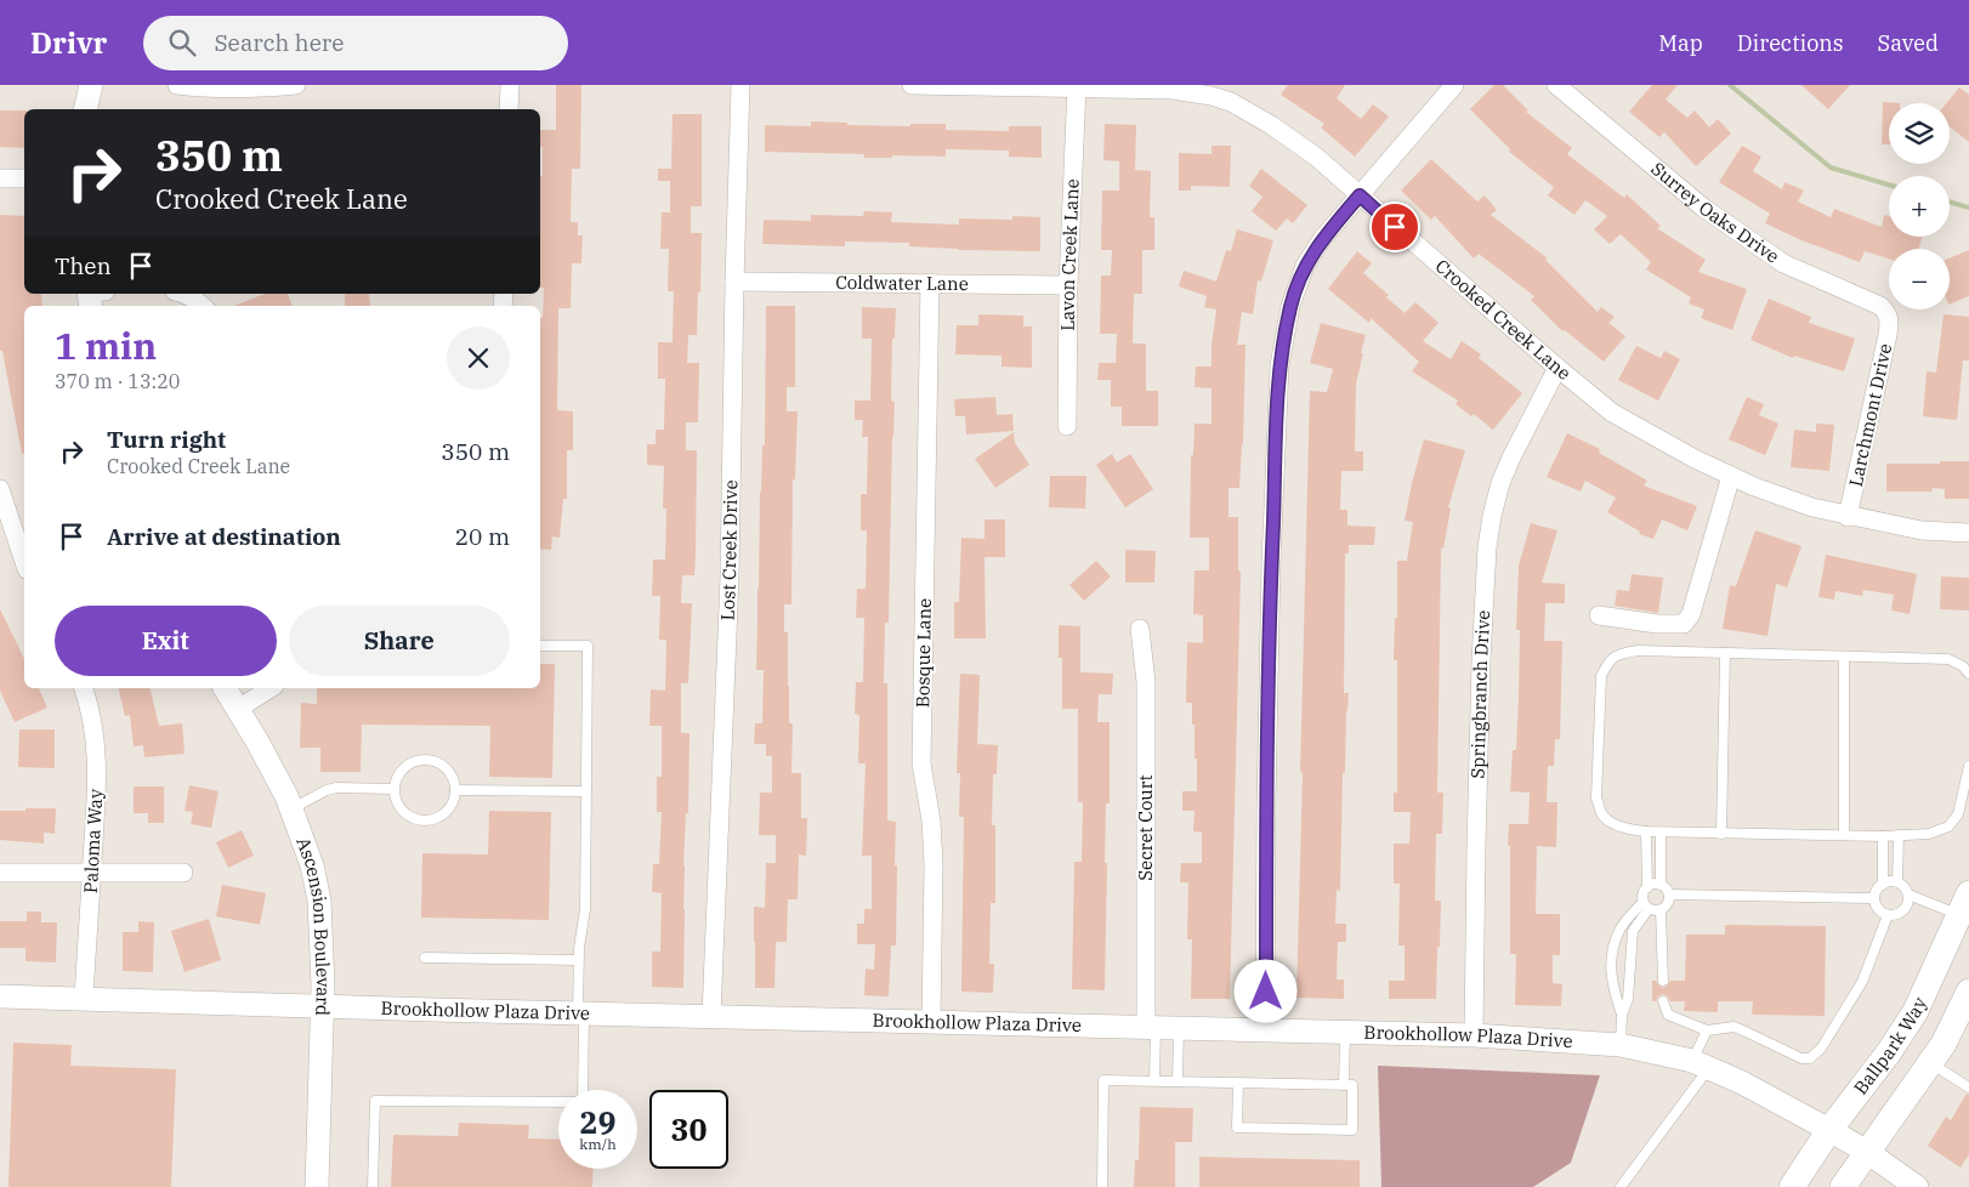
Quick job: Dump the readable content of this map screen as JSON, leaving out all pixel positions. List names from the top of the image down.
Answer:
{
  "streets": {
    "main road": ["Ballpark Way"],
    "street": [
      "Surrey Oaks Drive",
      "Lavon Creek Lane",
      "Coldwater Lane",
      "Crooked Creek Lane",
      "Larchmont Drive",
      "Lost Creek Drive",
      "Bosque Lane",
      "Springbranch Drive",
      "Secret Court",
      "Paloma Way",
      "Ascension Boulevard",
      "Brookhollow Plaza Drive"
    ]
  },
  "crossings": [
    ["Surrey Oaks Drive", "Larchmont Drive"],
    ["Lavon Creek Lane", "Coldwater Lane"],
    ["Lavon Creek Lane", "Crooked Creek Lane"],
    ["Coldwater Lane", "Lost Creek Drive"],
    ["Coldwater Lane", "Bosque Lane"],
    ["Crooked Creek Lane", "Larchmont Drive"],
    ["Crooked Creek Lane", "Springbranch Drive"],
    ["Lost Creek Drive", "Brookhollow Plaza Drive"],
    ["Bosque Lane", "Brookhollow Plaza Drive"],
    ["Springbranch Drive", "Brookhollow Plaza Drive"],
    ["Secret Court", "Brookhollow Plaza Drive"],
    ["Paloma Way", "Brookhollow Plaza Drive"],
    ["Ascension Boulevard", "Brookhollow Plaza Drive"],
    ["Brookhollow Plaza Drive", "Ballpark Way"]
  ],
  "page": {
    "header": "Drivr",
    "search": "Search here",
    "nav": ["Map", "Directions", "Saved"],
    "map_buttons": ["+", "−"],
    "turn": ["350 m", "Crooked Creek Lane"],
    "then": "Then",
    "heading": ["1 min", "370 m · 13:20"],
    "list": [
      {
        "name": "Turn right",
        "note": "Crooked Creek Lane",
        "value": "350 m"
      },
      {
        "name": "Arrive at destination",
        "value": "20 m"
      }
    ],
    "buttons": ["Exit", "Share"],
    "speed": "29 km/h",
    "limit": "30"
  }
}
